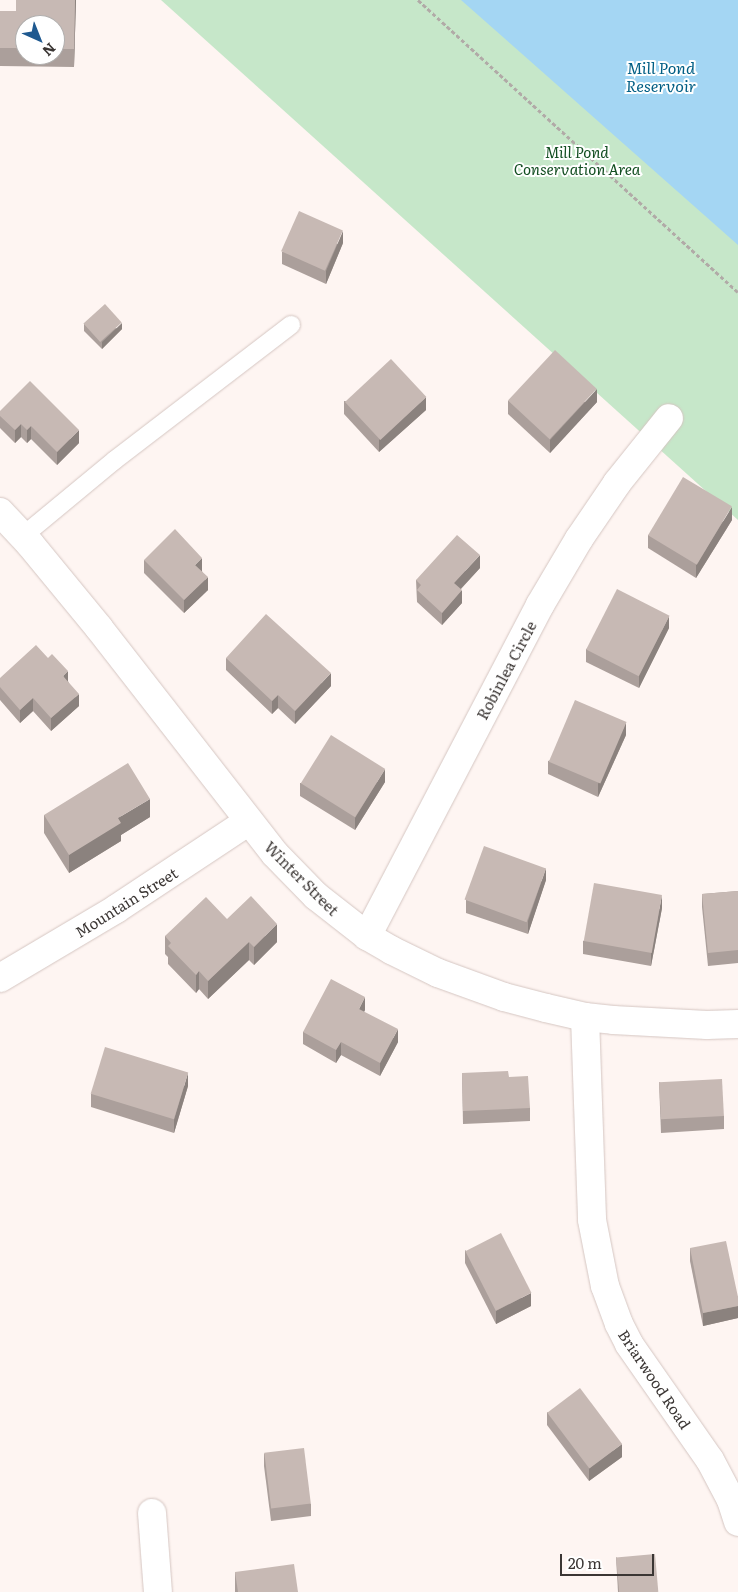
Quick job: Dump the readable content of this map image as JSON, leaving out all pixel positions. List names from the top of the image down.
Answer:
{
  "streets": {
    "street": [
      "Robinlea Circle",
      "Winter Street",
      "Mountain Street",
      "Briarwood Road"
    ]
  },
  "crossings": [
    ["Robinlea Circle", "Winter Street"],
    ["Winter Street", "Mountain Street"],
    ["Winter Street", "Briarwood Road"]
  ],
  "water": ["Mill Pond Reservoir"],
  "parks": ["Mill Pond Conservation Area"],
  "scale_bar": "20 m",
  "north": "bottom right"
}
